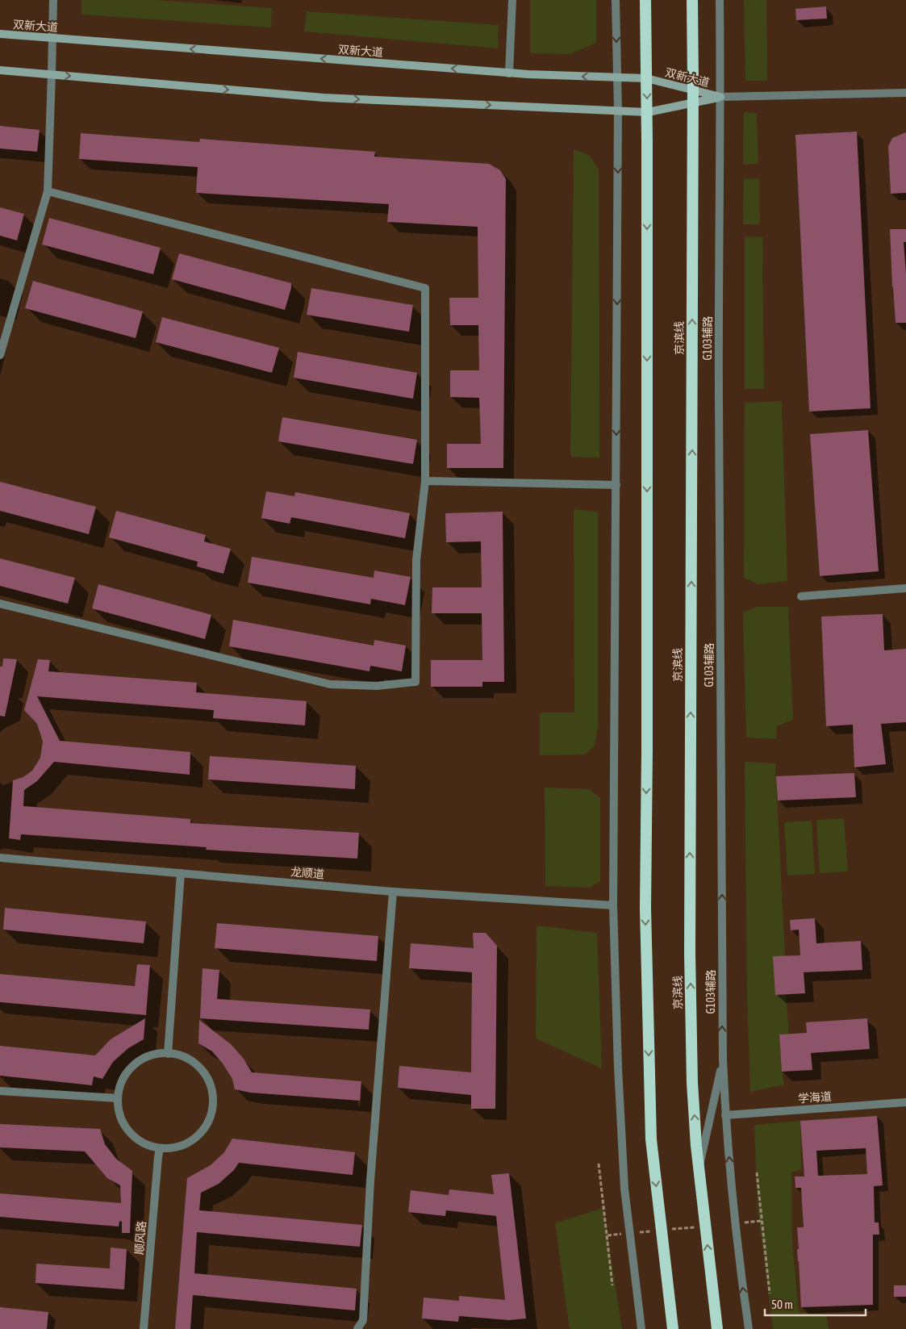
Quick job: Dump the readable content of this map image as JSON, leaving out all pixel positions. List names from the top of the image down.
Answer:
{
  "streets": {
    "highway": ["京滨线"],
    "main road": ["双新大道"],
    "street": [
      "G103辅路",
      "龙顺道",
      "学海道",
      "顺风路"
    ]
  },
  "crossings": [
    ["双新大道", "G103辅路"],
    ["G103辅路", "学海道"]
  ],
  "one_way": ["G103辅路"],
  "scale_bar": "50 m"
}
